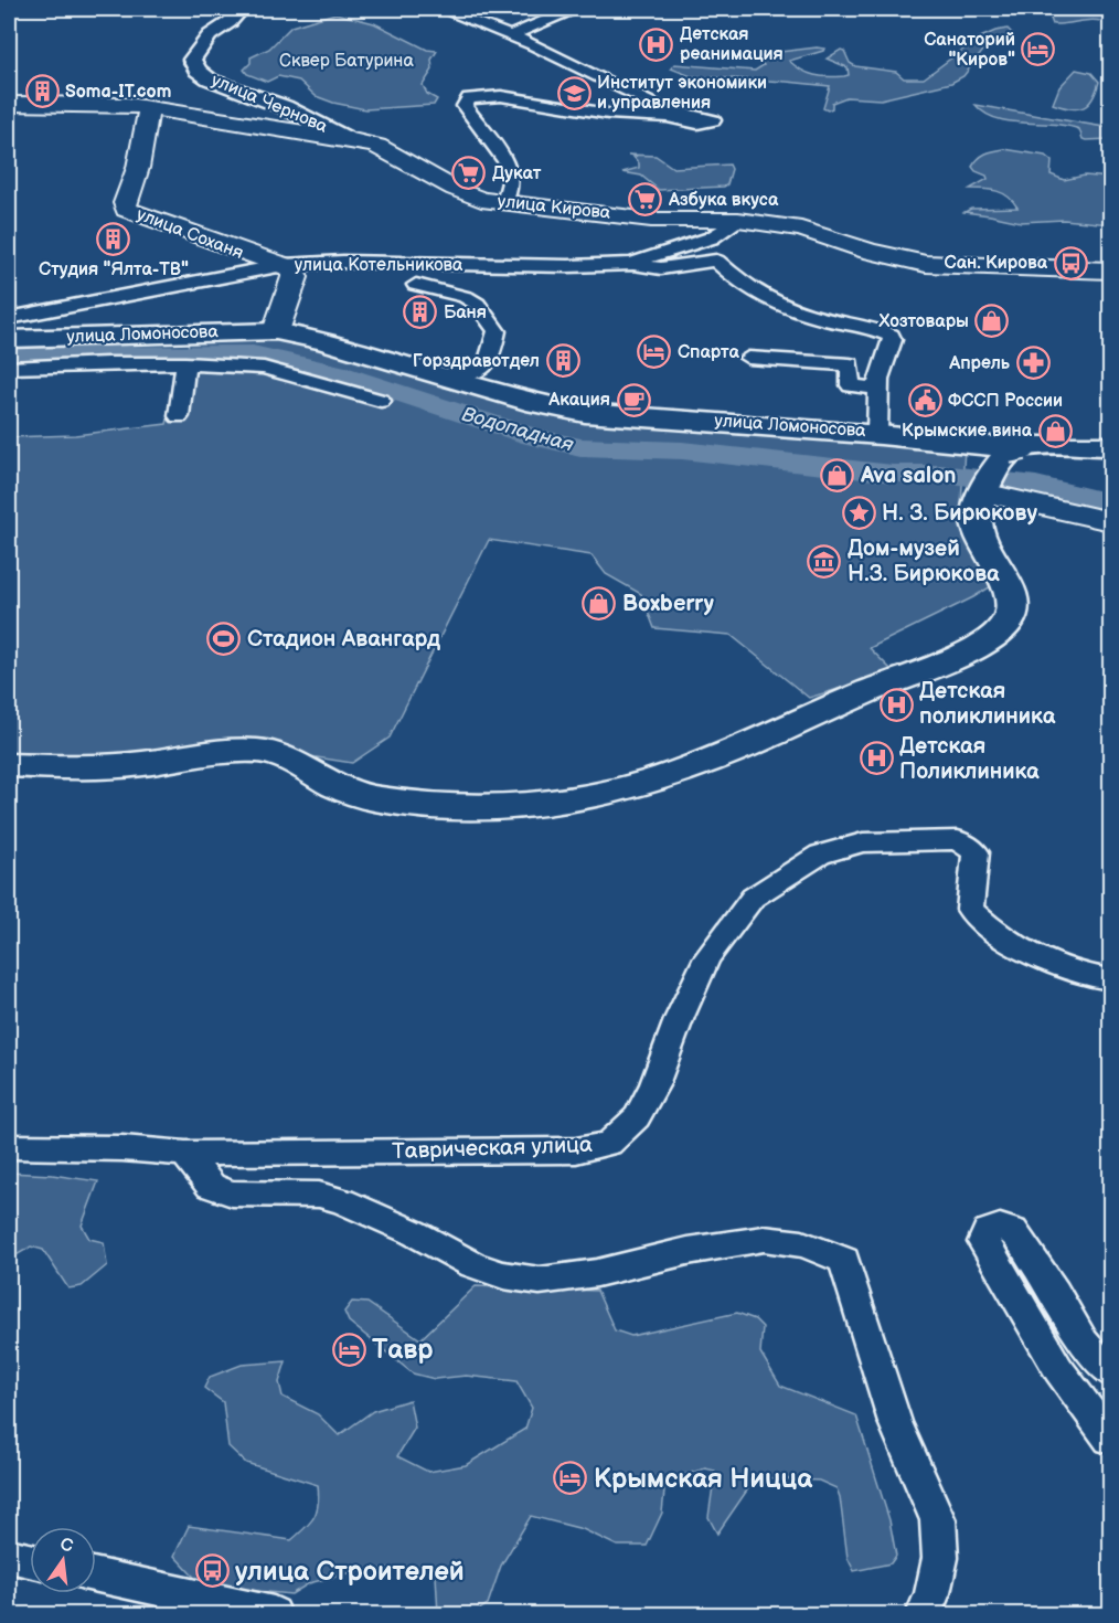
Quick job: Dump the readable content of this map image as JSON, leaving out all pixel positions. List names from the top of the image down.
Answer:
{
  "streets": {
    "main road": ["улица Кирова", "улица Соханя", "улица Ломоносова"],
    "street": ["улица Чернова", "улица Котельникова", "Таврическая улица"]
  },
  "crossings": [
    ["улица Чернова", "улица Кирова"],
    ["улица Кирова", "улица Соханя"],
    ["улица Соханя", "улица Котельникова"]
  ],
  "water": ["Водопадная"],
  "parks": ["Сквер Батурина"],
  "places": {
    "hospital": ["Детская реанимация", "Детская поликлиника", "Детская Поликлиника"],
    "hotel": [
      "Санаторий \"Киров\"",
      "Спарта",
      "Тавр",
      "Крымская Ницца"
    ],
    "building": [
      "Soma-IT.com",
      "Студия \"Ялта-ТВ\"",
      "Баня",
      "Горздравотдел"
    ],
    "school or university": ["Институт экономики и управления"],
    "supermarket": ["Дукат", "Азбука вкуса"],
    "bus stop": ["Сан. Кирова", "улица Строителей"],
    "shop": [
      "Хозтовары",
      "Крымские вина",
      "Ava salon",
      "Boxberry"
    ],
    "pharmacy": ["Апрель"],
    "cafe": ["Акация"],
    "public building": ["ФССП России"],
    "place": ["Н. З. Бирюкову"],
    "museum": ["Дом-музей Н.З. Бирюкова"],
    "sports": ["Стадион Авангард"]
  },
  "north": "top"
}
